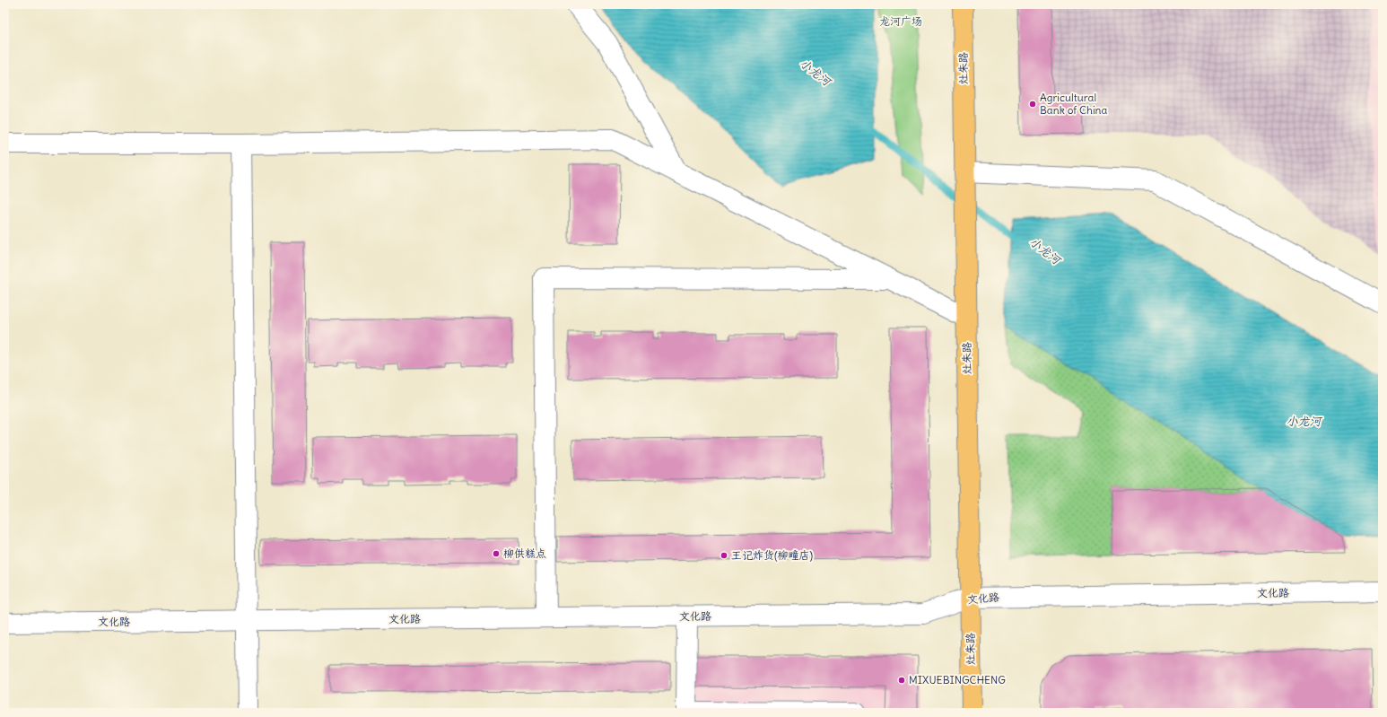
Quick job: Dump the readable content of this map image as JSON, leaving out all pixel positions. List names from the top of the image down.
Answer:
{
  "streets": {
    "main road": ["灶朱路"],
    "street": ["文化路"]
  },
  "crossings": [
    ["灶朱路", "文化路"]
  ],
  "water": ["小龙河"],
  "parks": ["龙河广场"],
  "places": [
    "Agricultural Bank of China",
    "柳供糕点",
    "王记炸货(柳疃店)",
    "MIXUEBINGCHENG"
  ]
}
